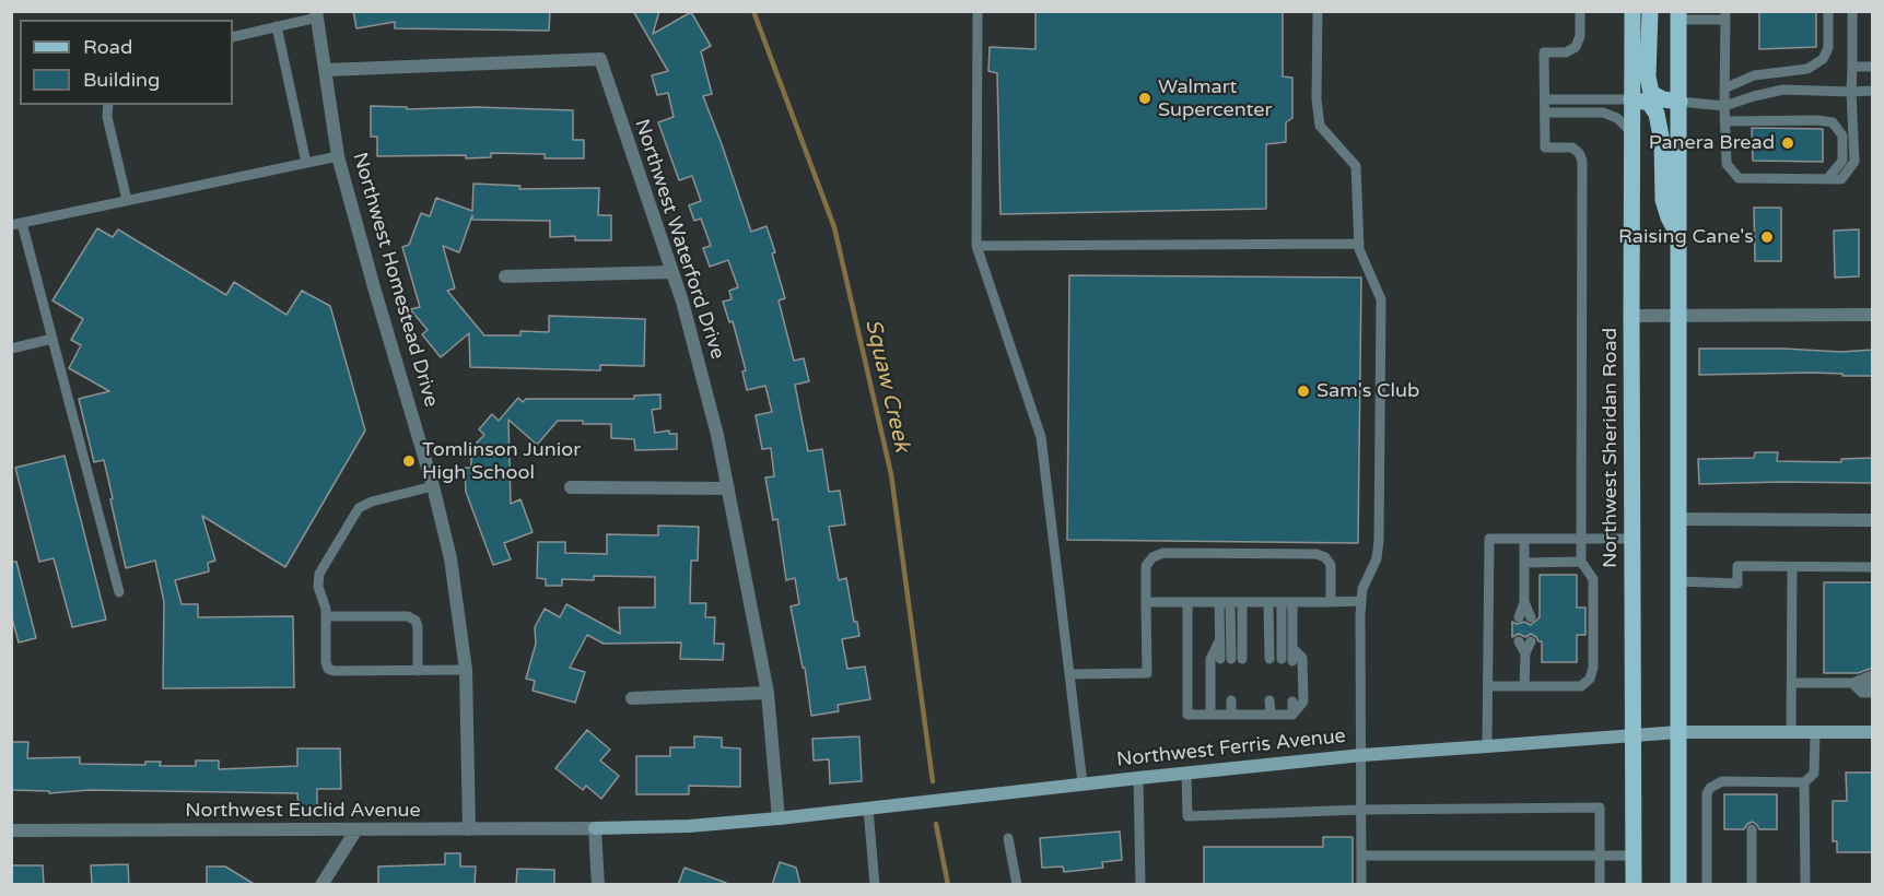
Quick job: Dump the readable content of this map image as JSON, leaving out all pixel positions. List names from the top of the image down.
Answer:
{
  "streets": {
    "main road": ["Northwest Sheridan Road"],
    "street": [
      "Northwest Waterford Drive",
      "Northwest Homestead Drive",
      "Northwest Ferris Avenue",
      "Northwest Euclid Avenue"
    ]
  },
  "crossings": [
    ["Northwest Waterford Drive", "Northwest Homestead Drive"],
    ["Northwest Waterford Drive", "Northwest Ferris Avenue"],
    ["Northwest Homestead Drive", "Northwest Euclid Avenue"],
    ["Northwest Sheridan Road", "Northwest Ferris Avenue"],
    ["Northwest Ferris Avenue", "Northwest Euclid Avenue"]
  ],
  "water": ["Squaw Creek"],
  "places": [
    "Walmart Supercenter",
    "Panera Bread",
    "Raising Cane's",
    "Sam's Club",
    "Tomlinson Junior High School"
  ],
  "legend": ["Road", "Building"]
}
